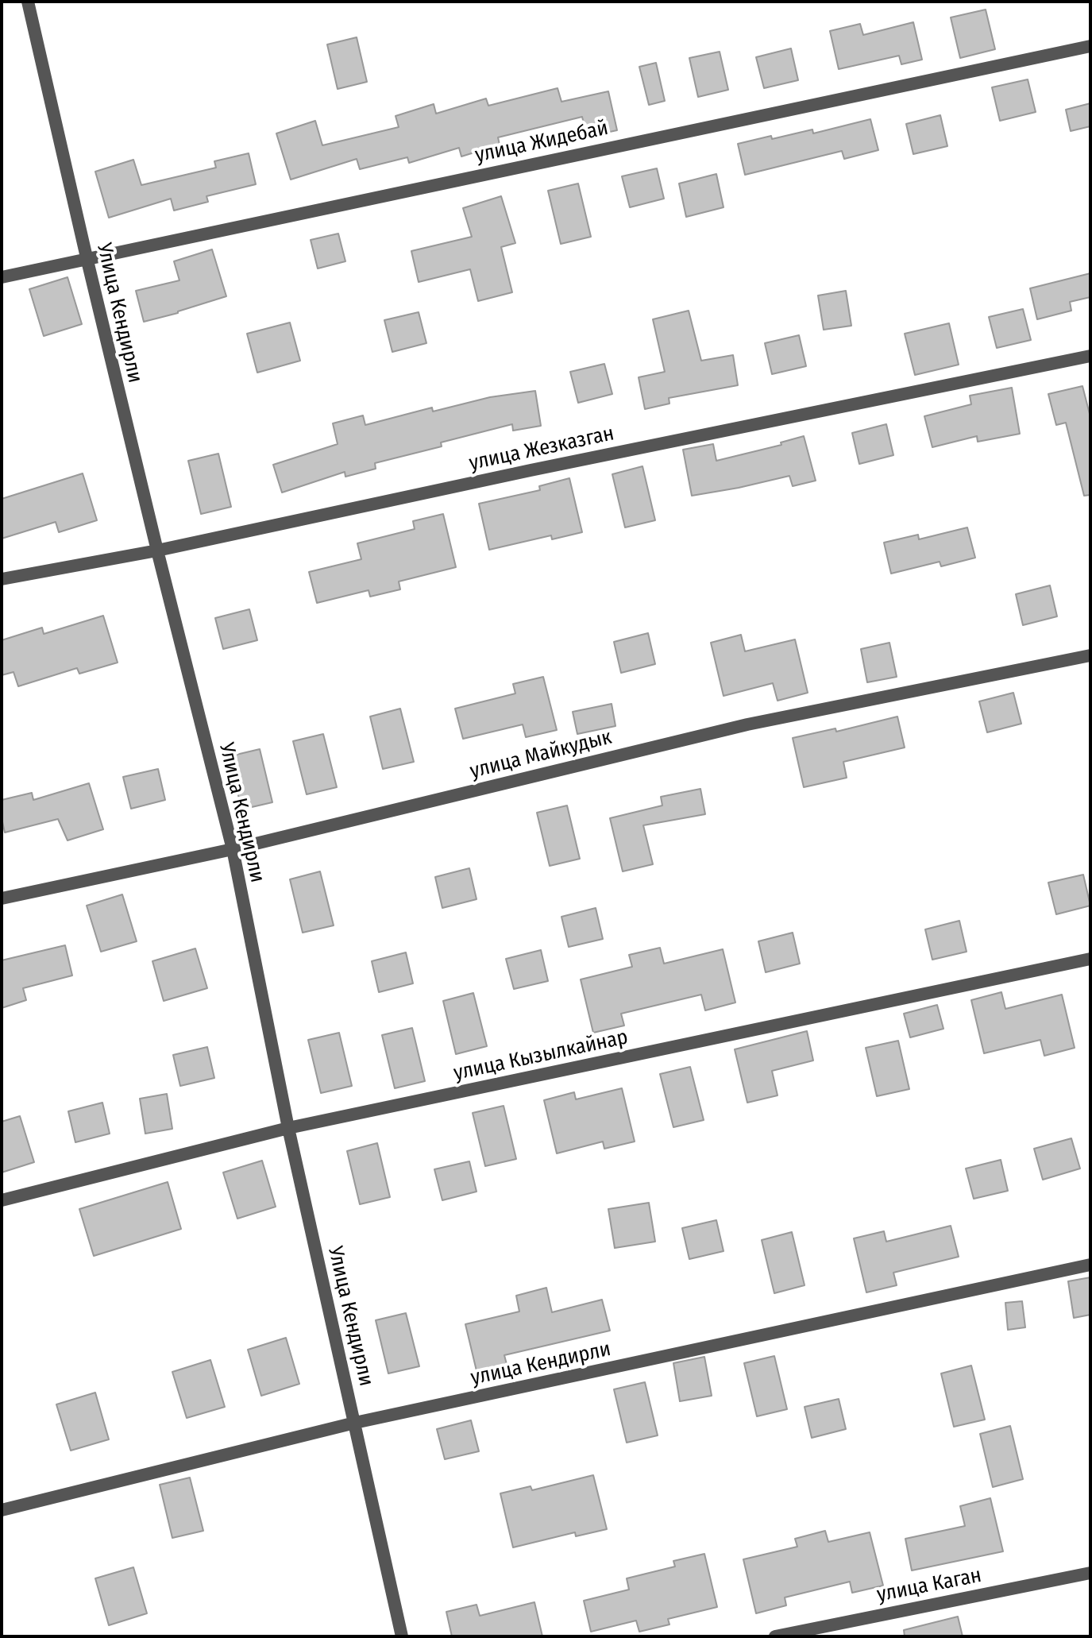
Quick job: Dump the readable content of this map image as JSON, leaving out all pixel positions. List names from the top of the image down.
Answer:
{
  "streets": {
    "street": [
      "улица Жидебай",
      "Улица Кендирли",
      "улица Жезказган",
      "улица Майкудык",
      "улица Кызылкайнар",
      "улица Кендирли",
      "улица Каган"
    ]
  },
  "crossings": [
    ["улица Жидебай", "Улица Кендирли"],
    ["Улица Кендирли", "улица Жезказган"],
    ["Улица Кендирли", "улица Майкудык"],
    ["Улица Кендирли", "улица Кызылкайнар"],
    ["Улица Кендирли", "улица Кендирли"]
  ]
}
